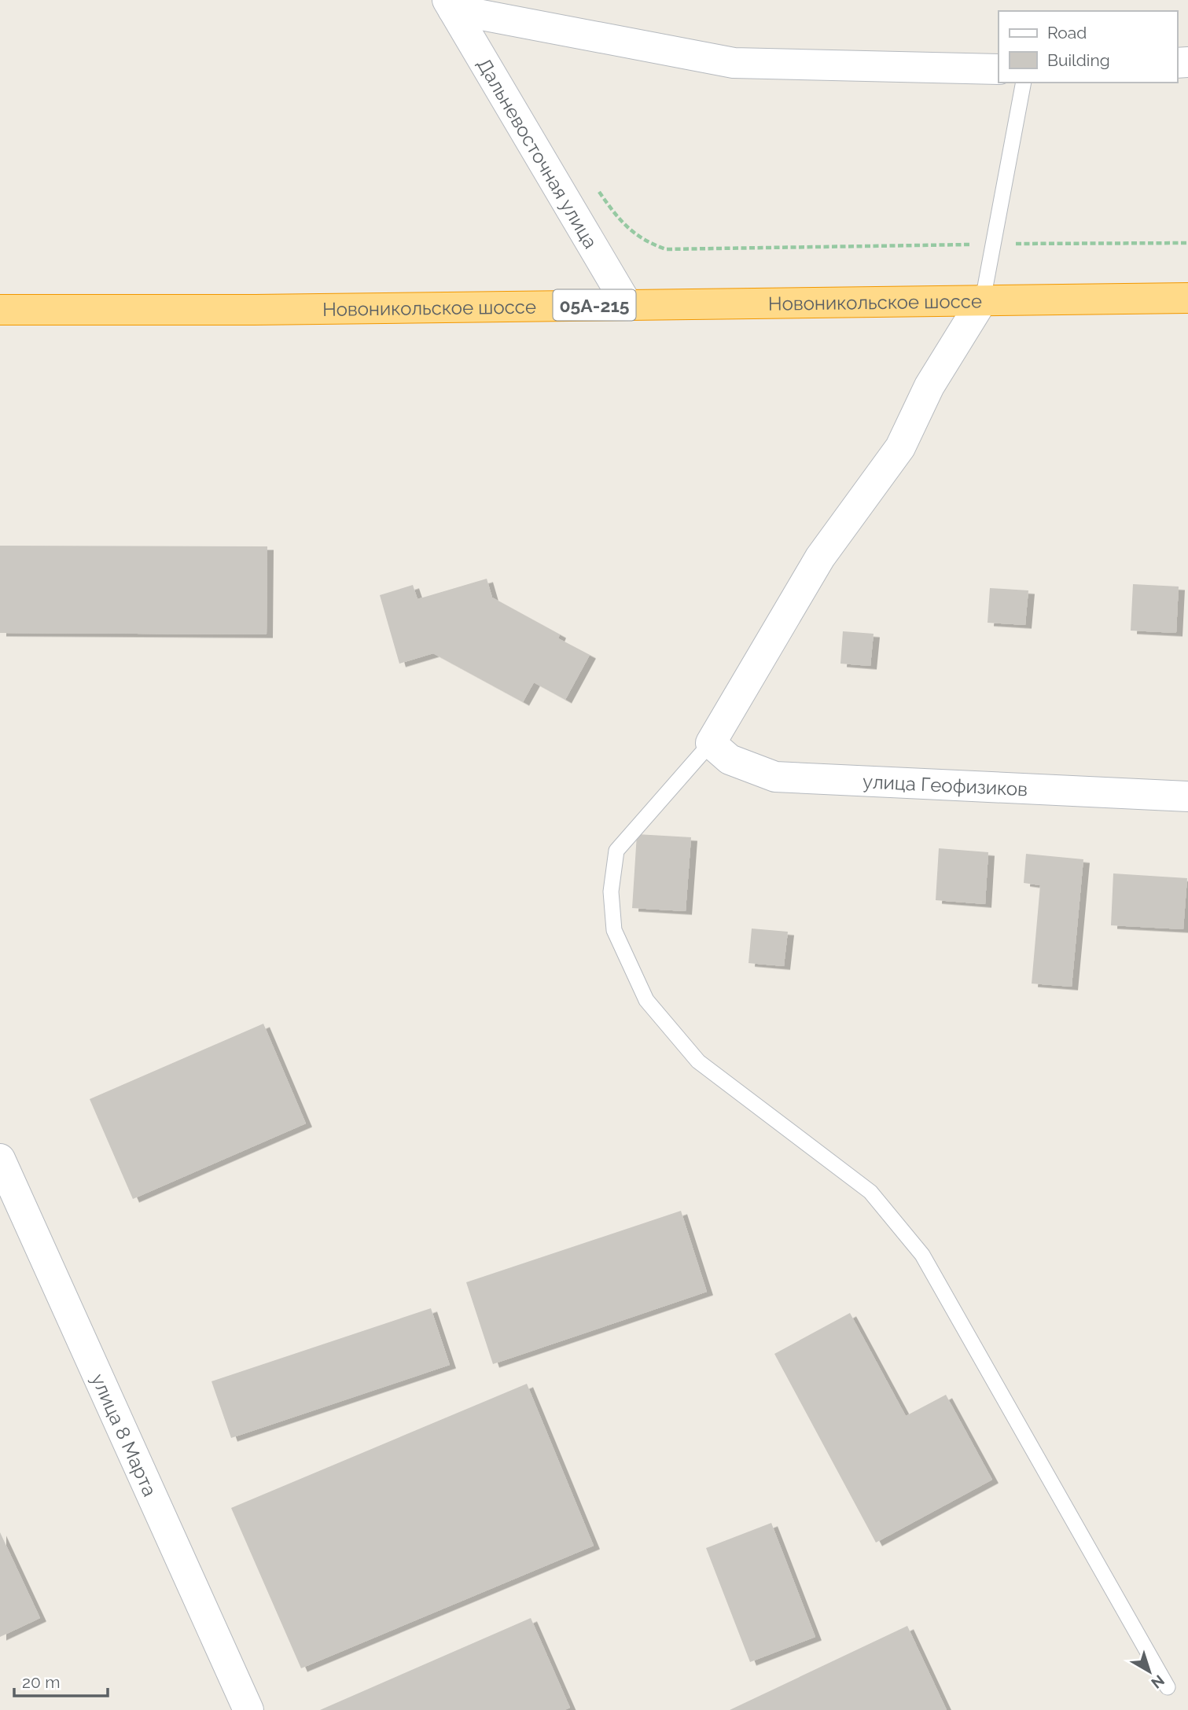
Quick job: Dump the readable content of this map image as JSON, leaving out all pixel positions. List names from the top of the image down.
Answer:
{
  "streets": {
    "highway": ["Новоникольское шоссе", "05А-215"],
    "street": ["Дальневосточная улица", "улица Геофизиков", "улица 8 Марта"]
  },
  "crossings": [
    ["Дальневосточная улица", "Новоникольское шоссе"]
  ],
  "legend": ["Road", "Building"],
  "scale_bar": "20 m",
  "north": "bottom right"
}
